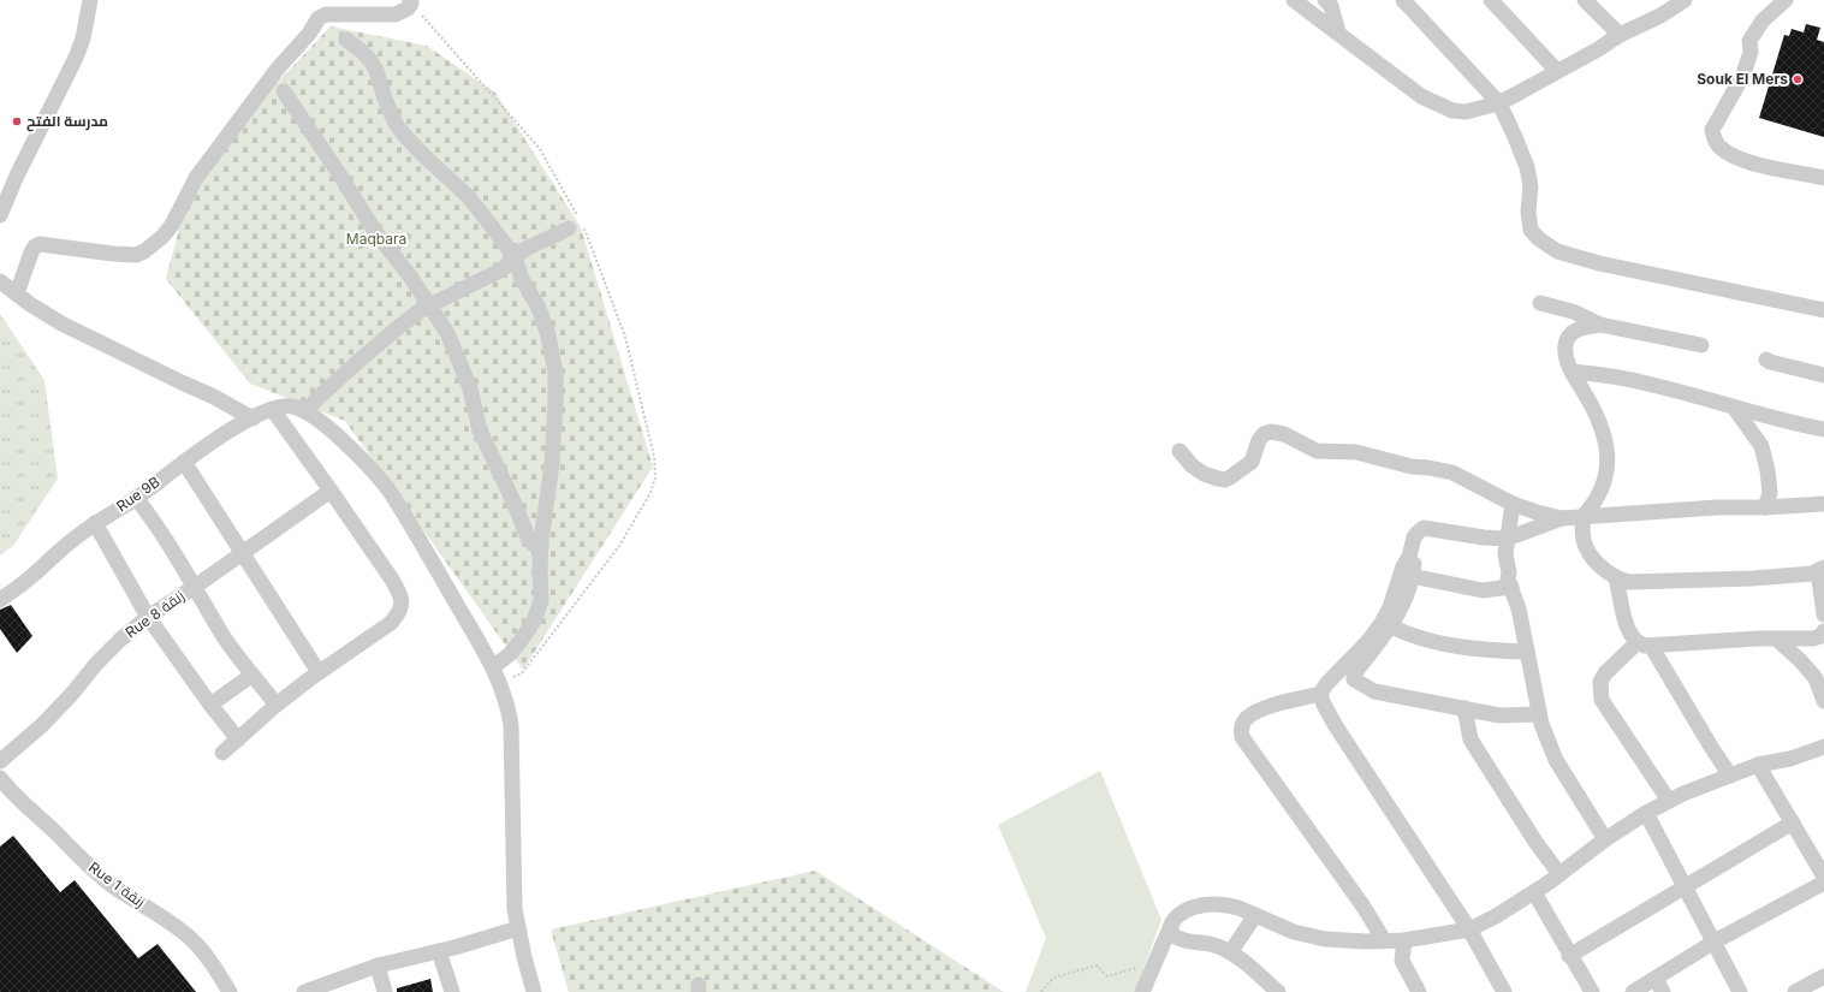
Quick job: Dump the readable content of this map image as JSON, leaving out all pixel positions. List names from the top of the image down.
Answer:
{
  "streets": {
    "street": ["Rue 9B", "Rue 8 زنقة", "Rue 1 زنقة"]
  },
  "parks": ["Maqbara"],
  "places": ["Souk El Mers", "مدرسة الفتح"]
}
